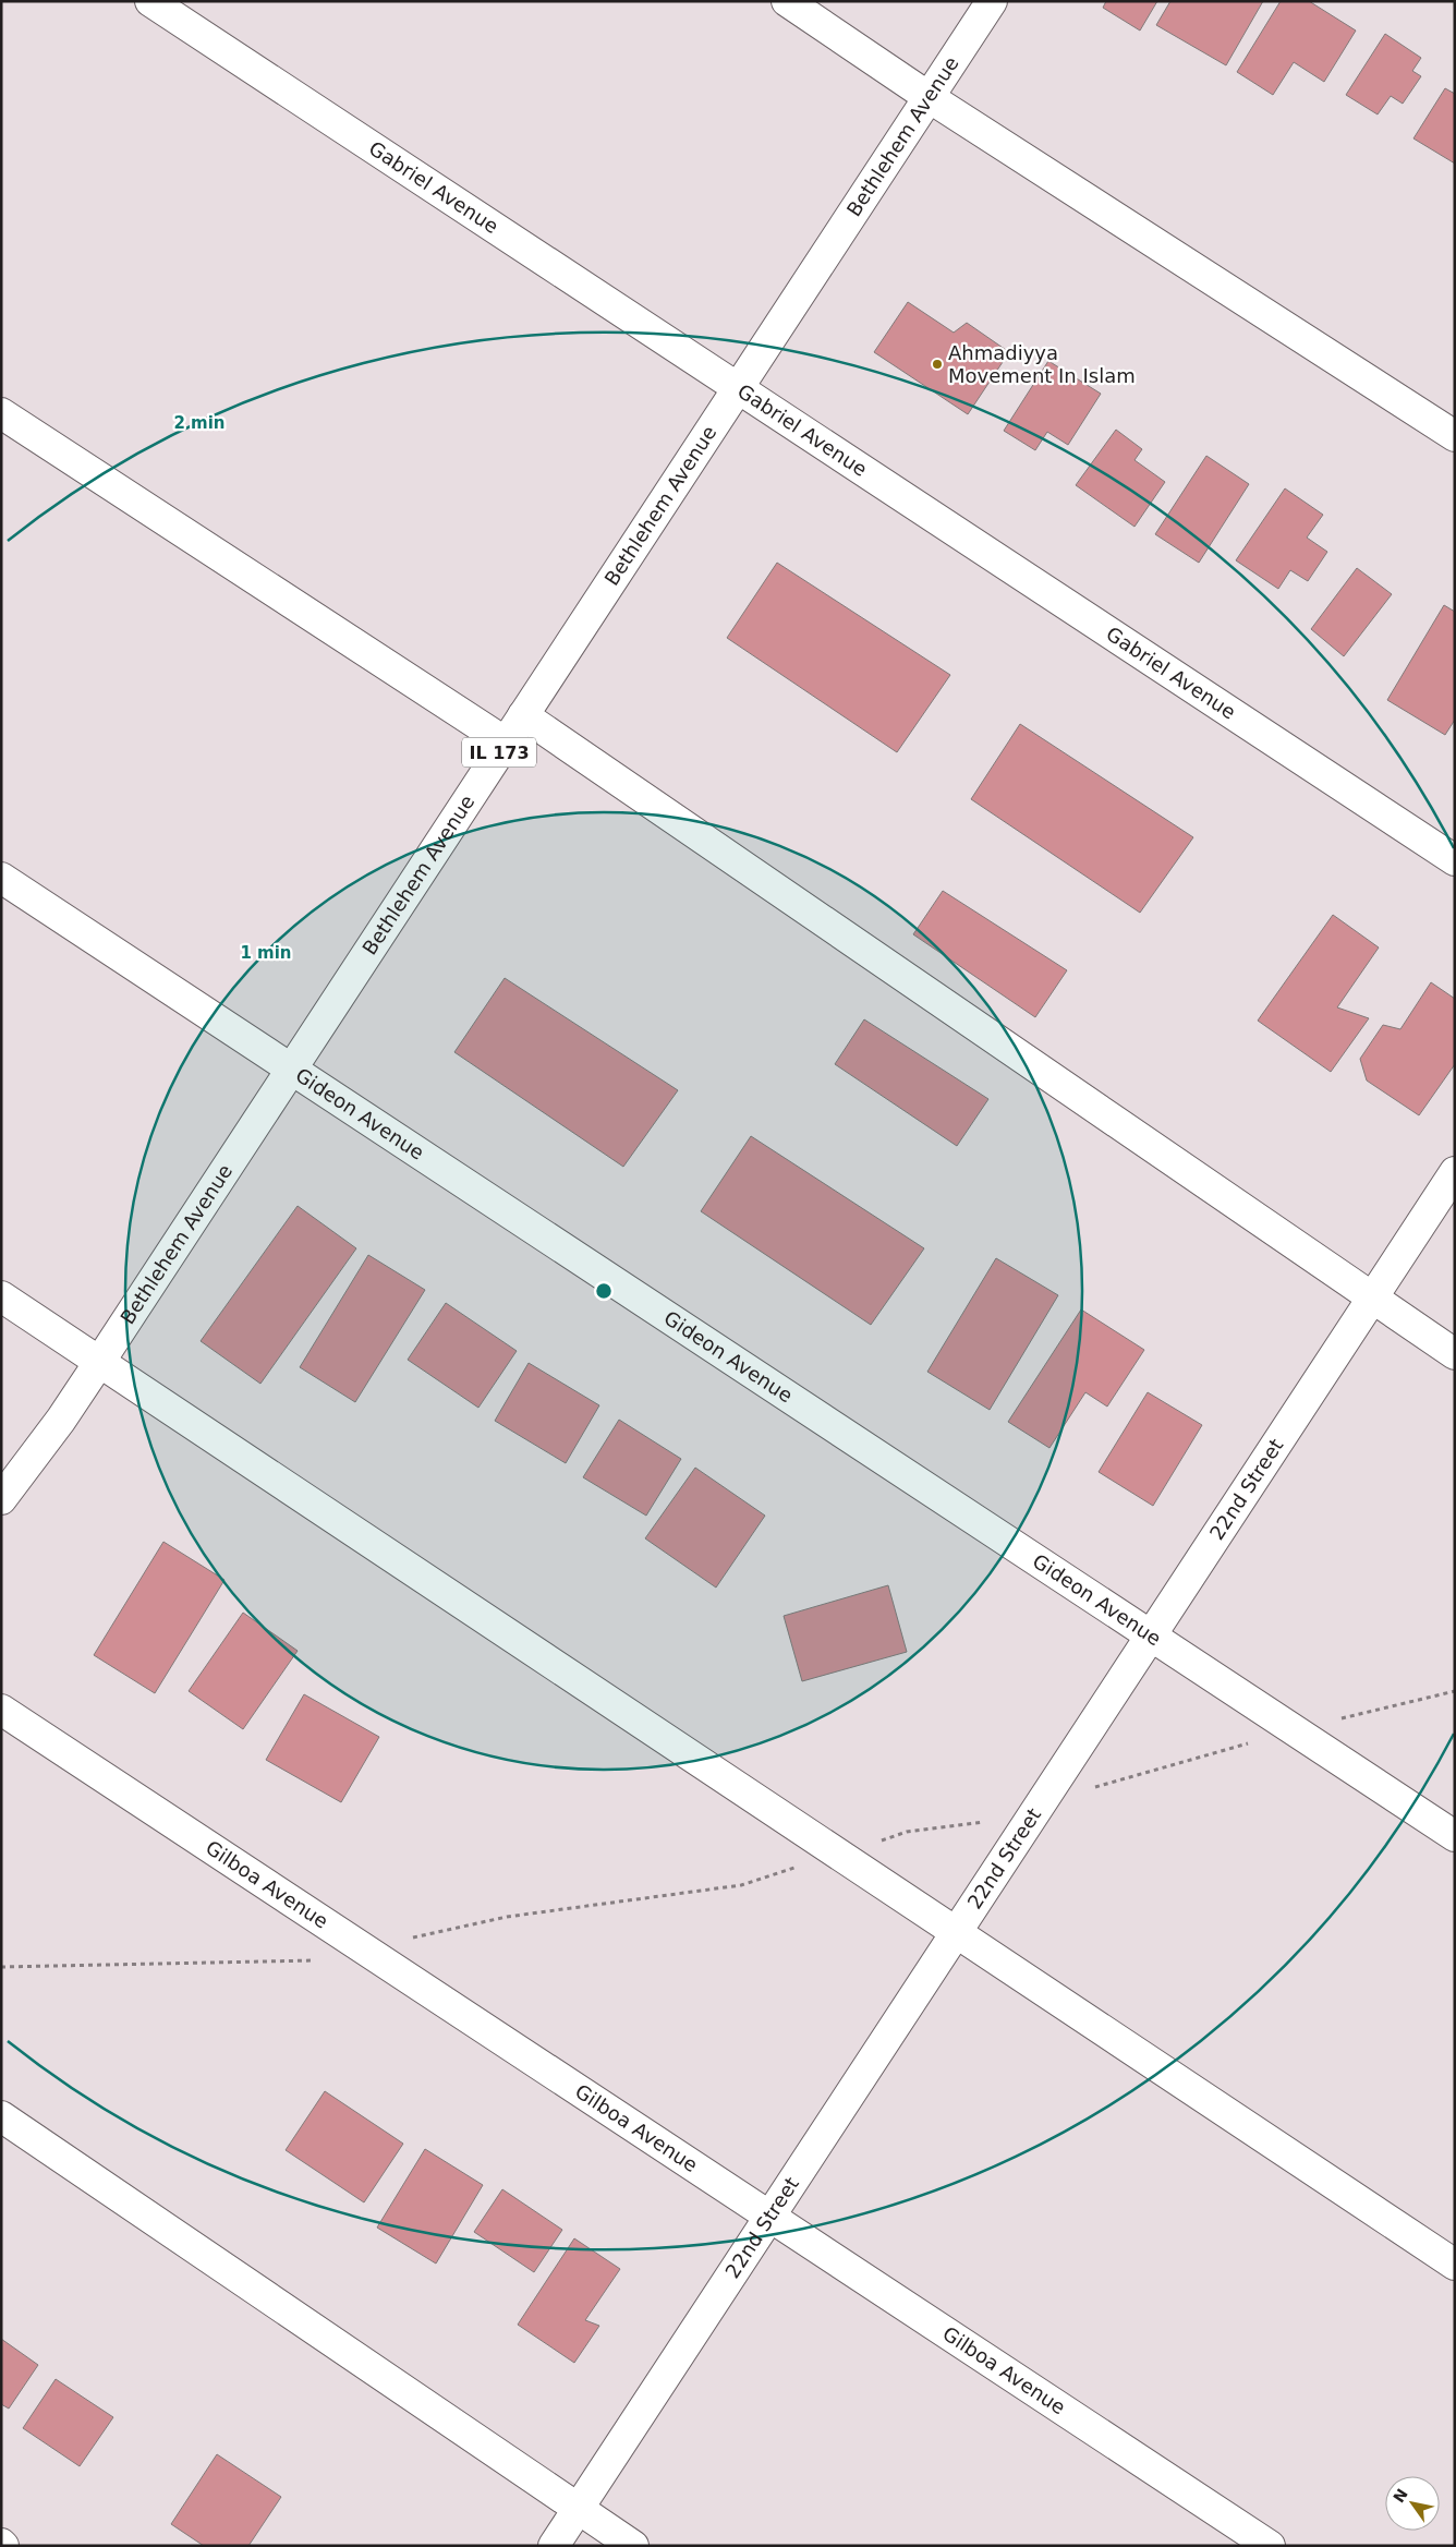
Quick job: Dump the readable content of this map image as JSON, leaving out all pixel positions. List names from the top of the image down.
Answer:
{
  "streets": {
    "street": [
      "Bethlehem Avenue",
      "Gabriel Avenue",
      "IL 173",
      "Gideon Avenue",
      "22nd Street",
      "Gilboa Avenue"
    ]
  },
  "crossings": [
    ["Bethlehem Avenue", "Gabriel Avenue"],
    ["Bethlehem Avenue", "Gideon Avenue"],
    ["Gideon Avenue", "22nd Street"],
    ["22nd Street", "Gilboa Avenue"]
  ],
  "places": ["Ahmadiyya Movement In Islam"],
  "north": "top left",
  "rings": ["2 min", "1 min"]
}
